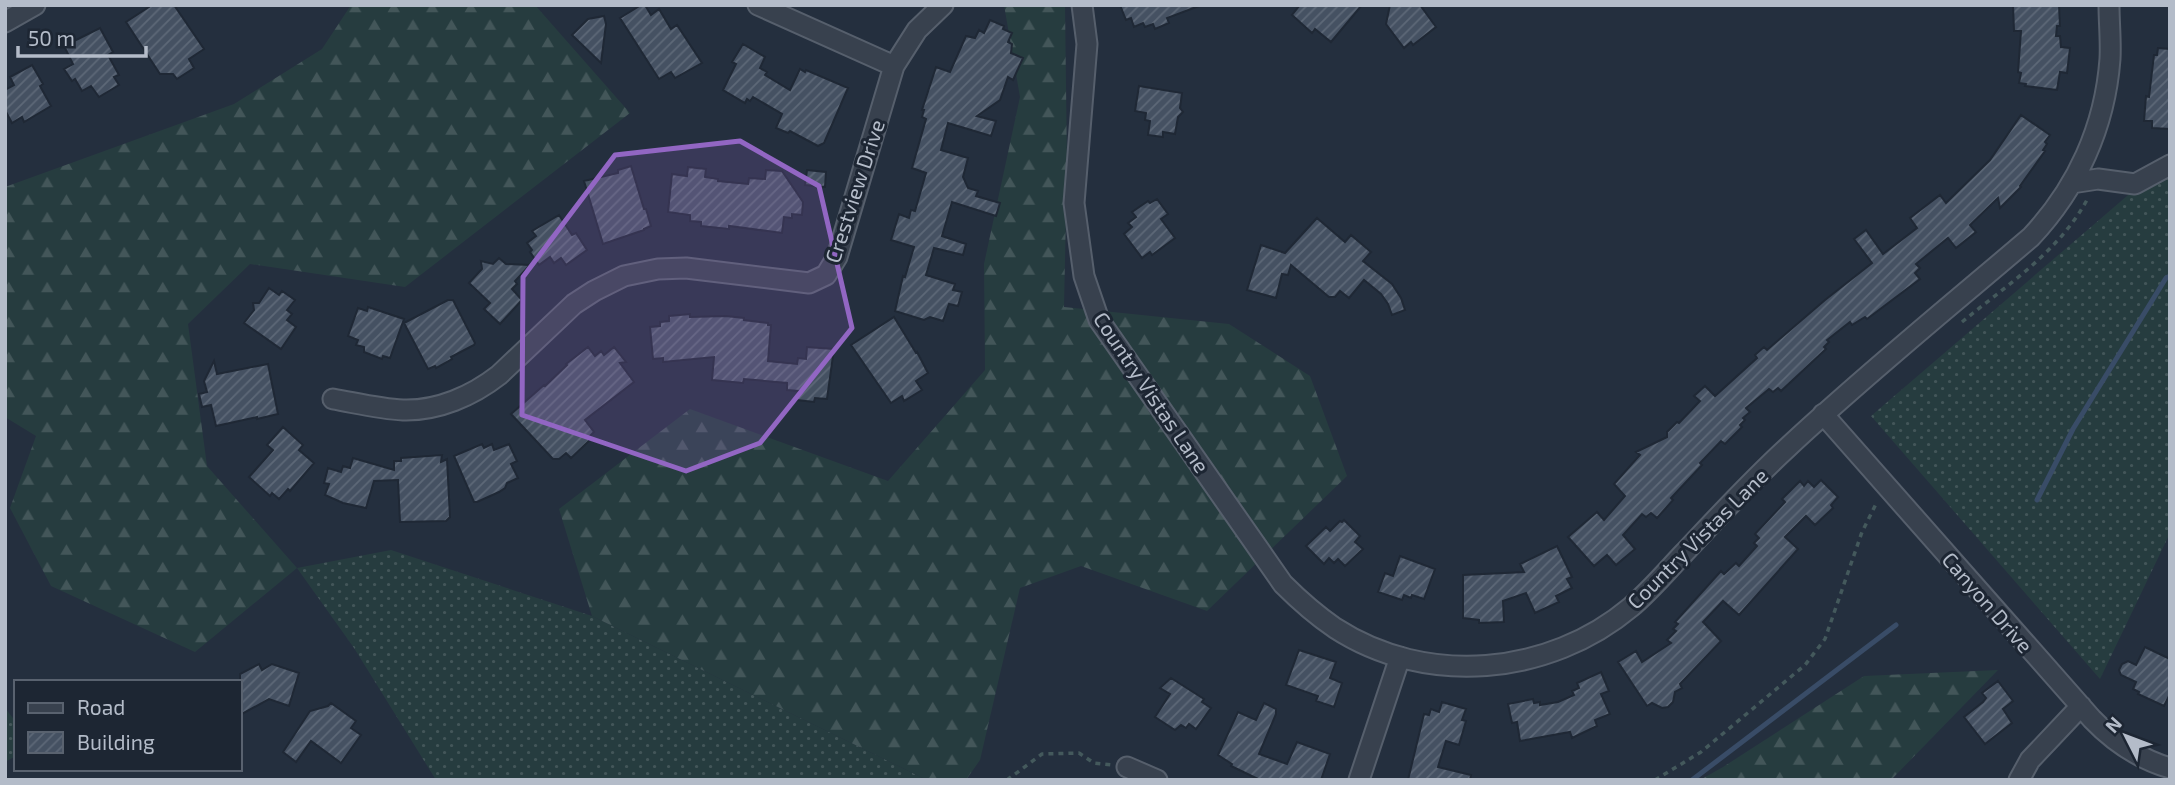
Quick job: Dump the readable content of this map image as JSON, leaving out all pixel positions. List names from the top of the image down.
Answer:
{
  "streets": {
    "street": ["Crestview Drive", "Country Vistas Lane", "Canyon Drive"]
  },
  "crossings": [
    ["Country Vistas Lane", "Canyon Drive"]
  ],
  "legend": ["Road", "Building"],
  "scale_bar": "50 m",
  "north": "top left"
}
